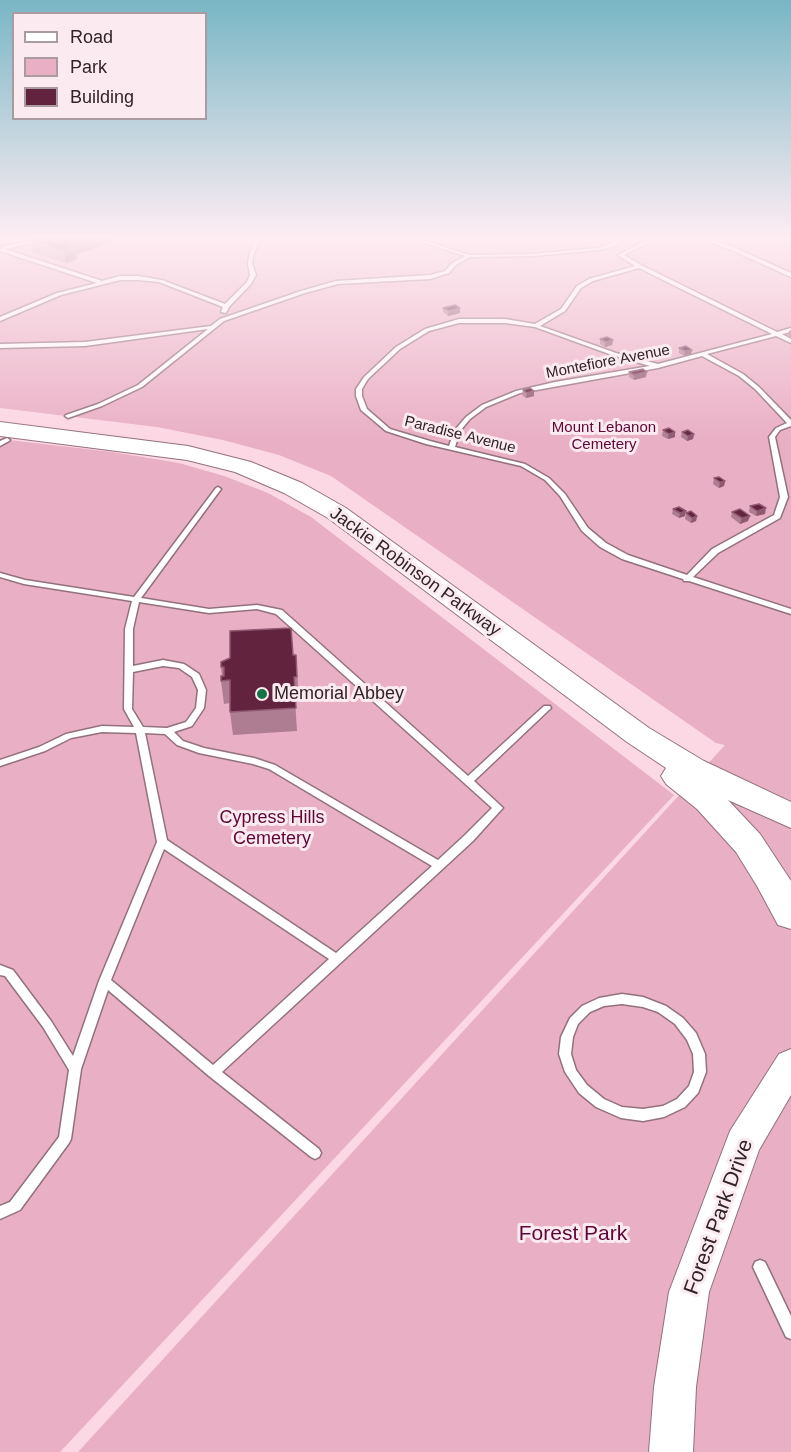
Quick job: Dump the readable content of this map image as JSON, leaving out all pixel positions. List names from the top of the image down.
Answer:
{
  "streets": {
    "highway": ["Jackie Robinson Parkway"],
    "street": ["Forest Park Drive"],
    "lane": ["Montefiore Avenue", "Paradise Avenue"]
  },
  "crossings": [
    ["Montefiore Avenue", "Paradise Avenue"]
  ],
  "parks": ["Mount Lebanon Cemetery", "Cypress Hills Cemetery", "Forest Park"],
  "places": ["Memorial Abbey"],
  "legend": ["Road", "Park", "Building"]
}
